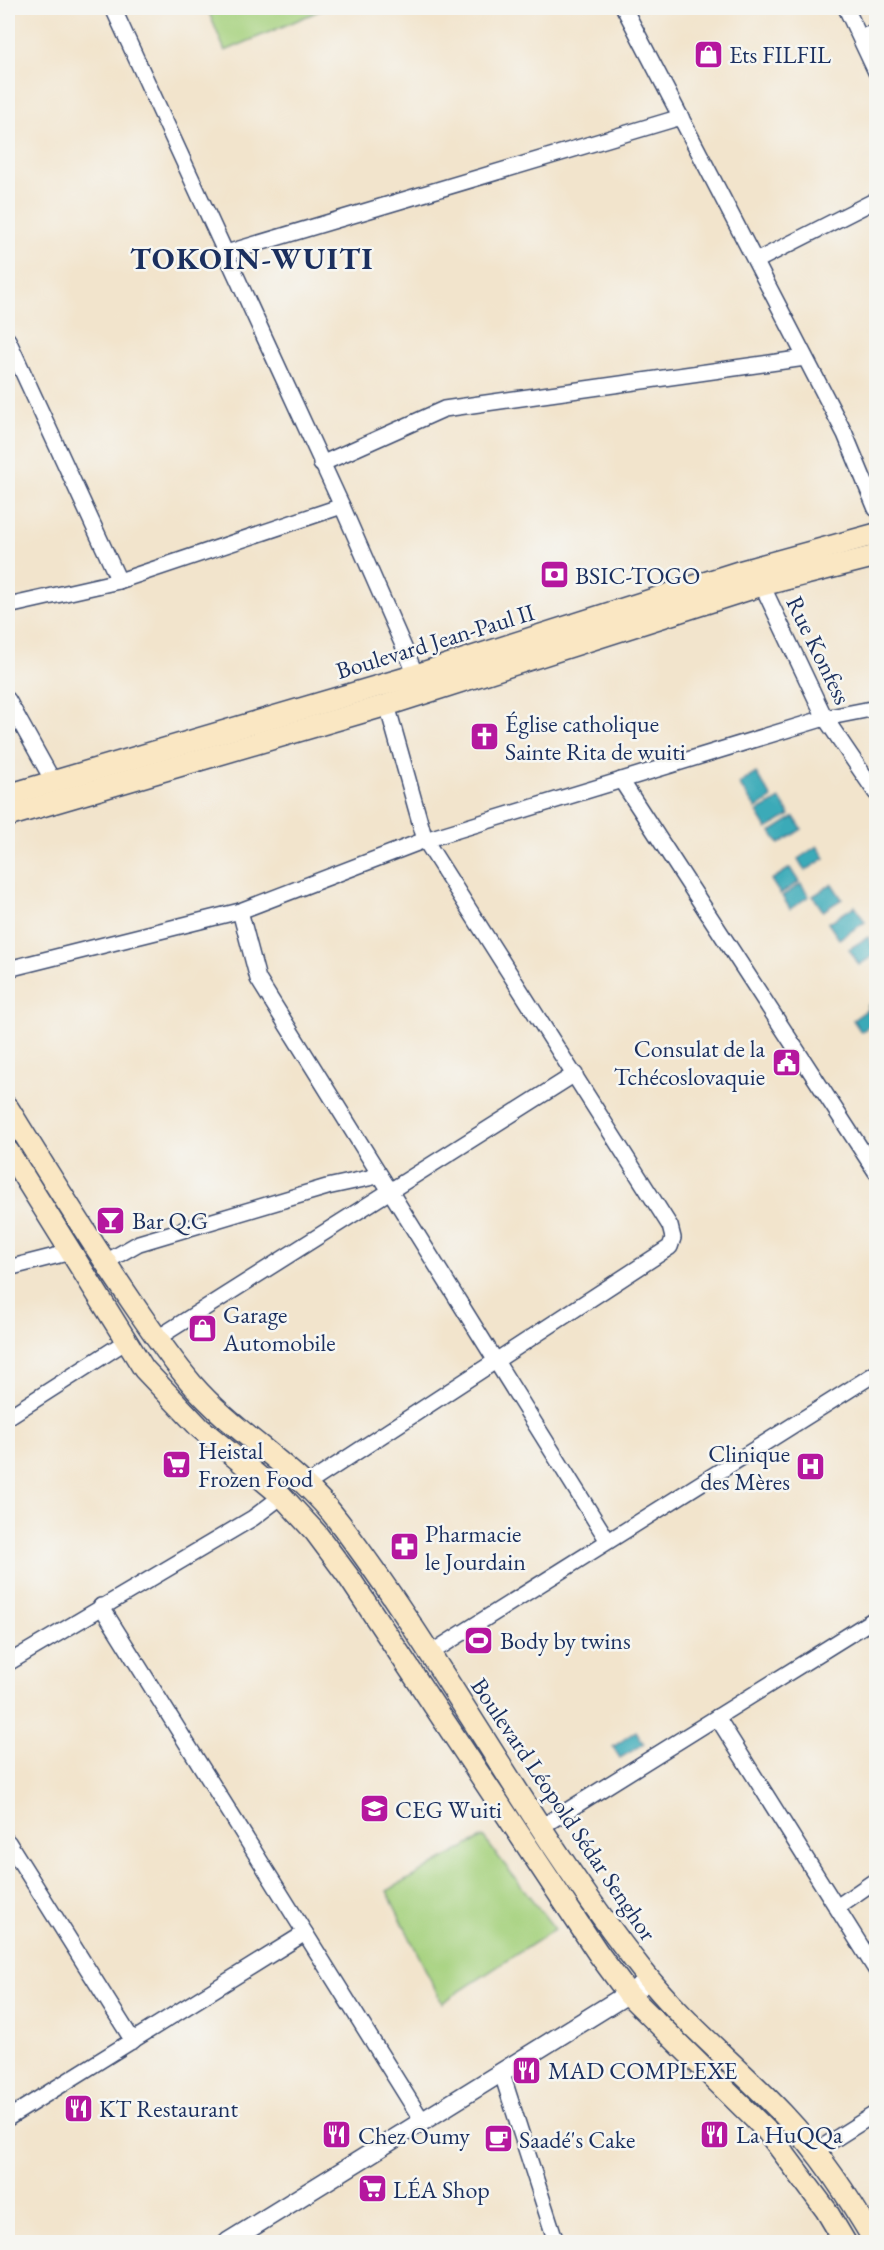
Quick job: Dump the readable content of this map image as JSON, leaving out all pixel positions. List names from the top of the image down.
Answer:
{
  "streets": {
    "main road": ["Boulevard Jean-Paul II", "Boulevard Léopold Sédar Senghor"],
    "street": ["Rue Konfess"]
  },
  "crossings": [
    ["Boulevard Jean-Paul II", "Rue Konfess"]
  ],
  "districts": ["TOKOIN-WUITI"],
  "places": {
    "shop": ["Ets FILFIL", "Garage Automobile"],
    "bank": ["BSIC-TOGO"],
    "church": ["Église catholique Sainte Rita de wuiti"],
    "public building": ["Consulat de la Tchécoslovaquie"],
    "bar": ["Bar Q.G"],
    "supermarket": ["Heistal Frozen Food", "LÉA Shop"],
    "hospital": ["Clinique des Mères"],
    "pharmacy": ["Pharmacie le Jourdain"],
    "sports": ["Body by twins"],
    "school or university": ["CEG Wuiti"],
    "restaurant": [
      "MAD COMPLEXE",
      "KT Restaurant",
      "La HuQQa",
      "Chez Oumy"
    ],
    "cafe": ["Saadé's Cake"]
  }
}
